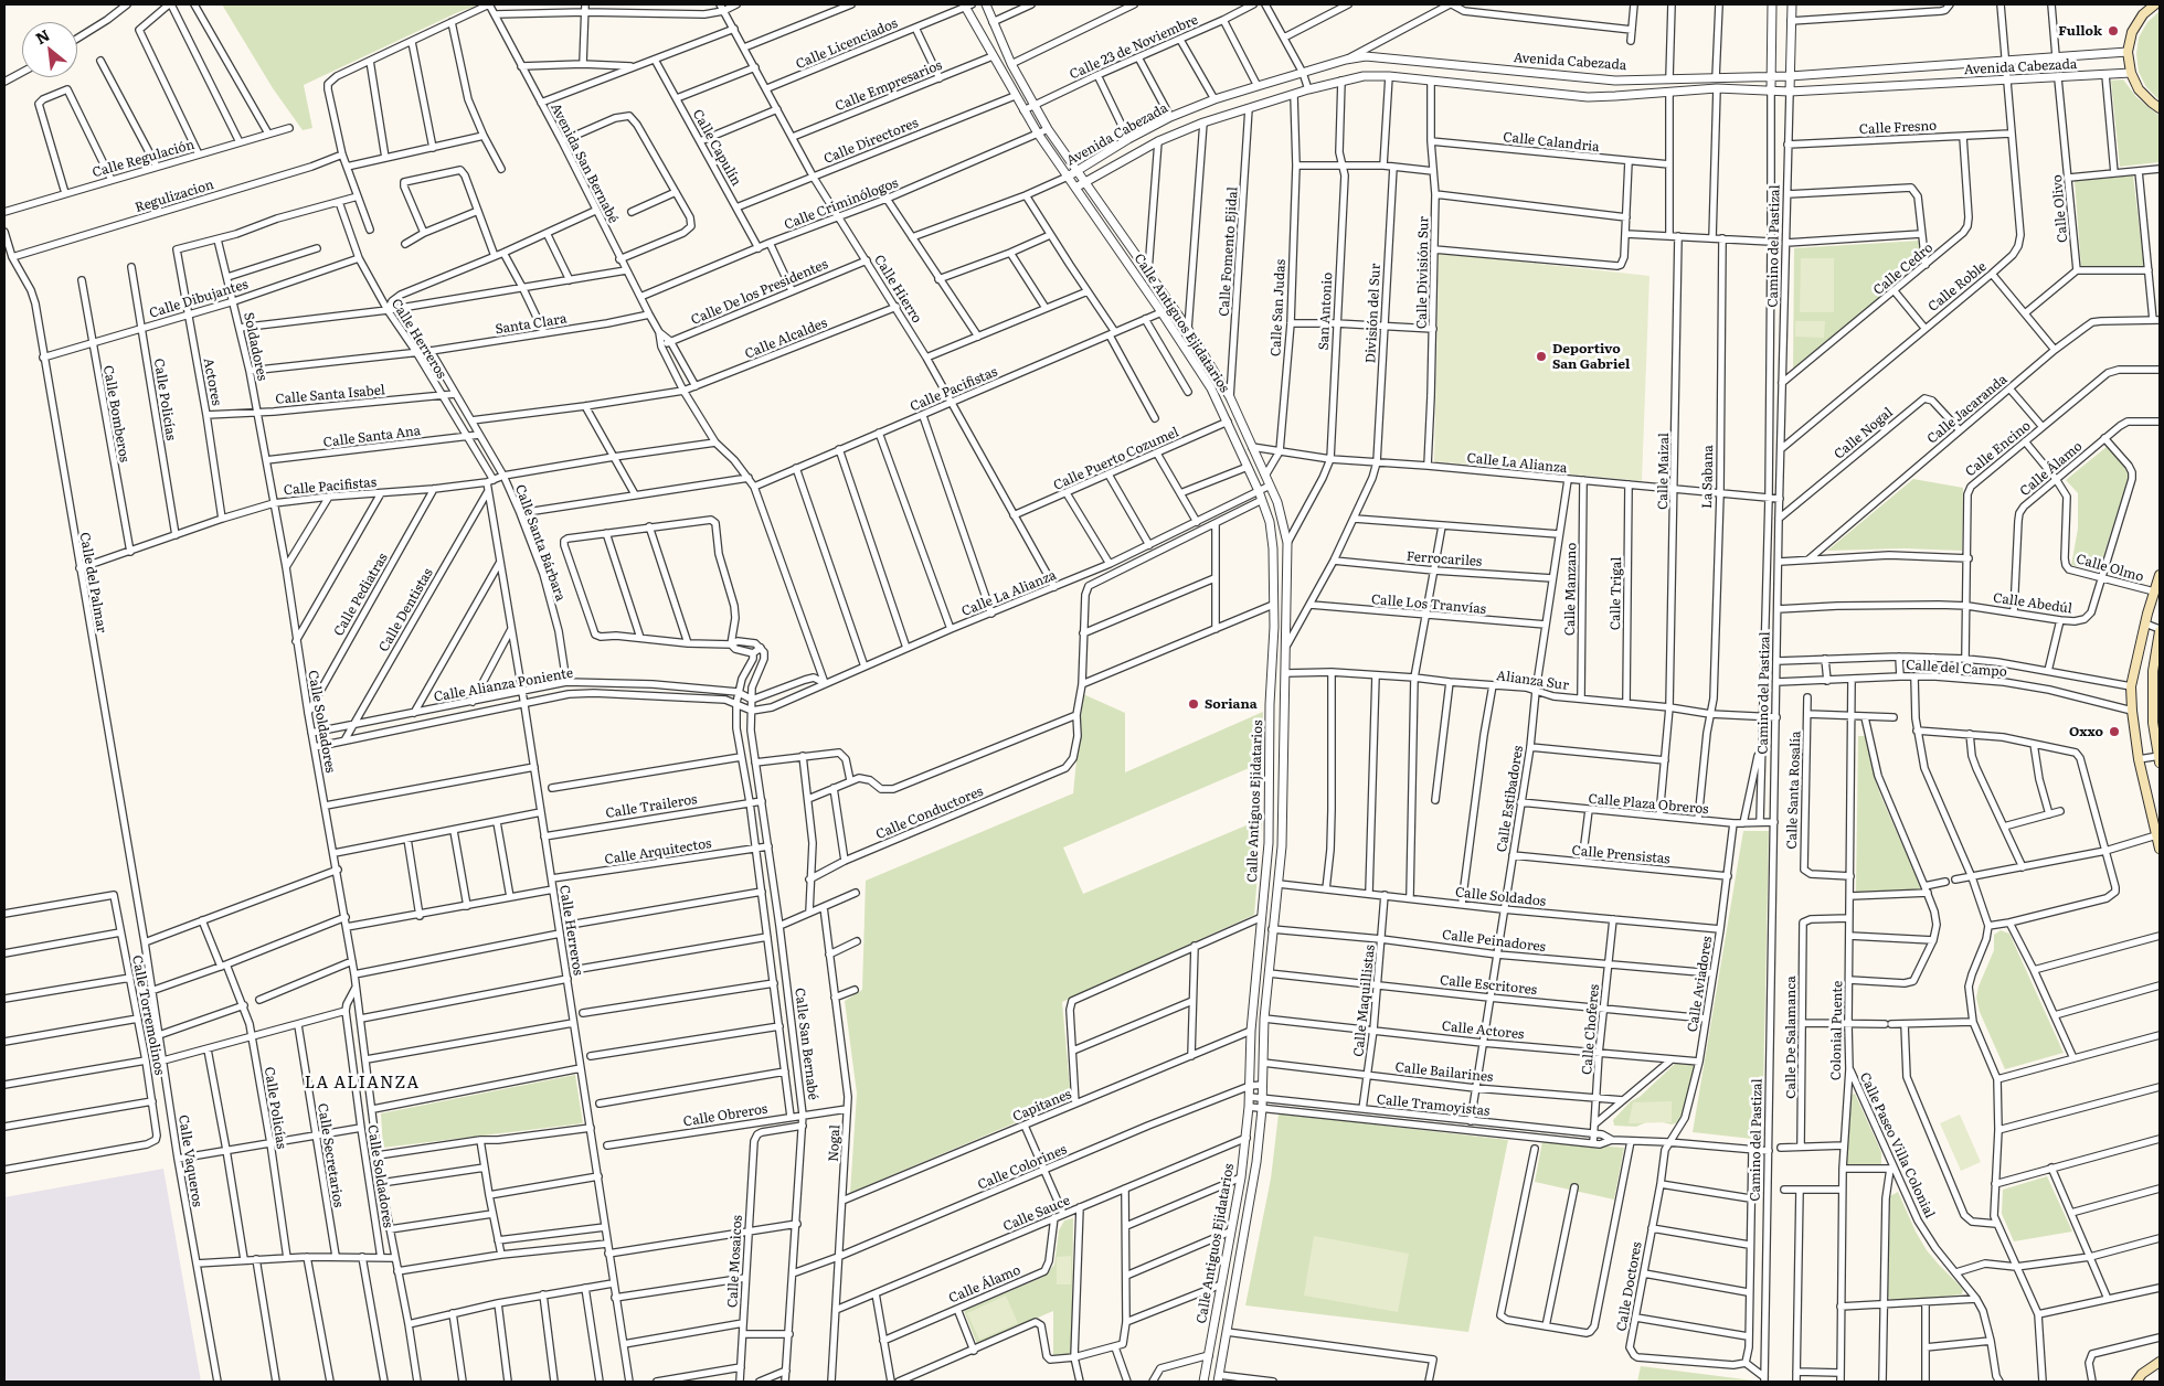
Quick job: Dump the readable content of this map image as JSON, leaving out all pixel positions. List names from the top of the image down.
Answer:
{
  "streets": {
    "street": [
      "Calle Licenciados",
      "Calle 23 de Noviembre",
      "Avenida Cabezada",
      "Calle Empresarios",
      "Calle Fresno",
      "Calle Directores",
      "Calle Calandria",
      "Calle Capulín",
      "Calle Regulación",
      "Avenida San Bernabé",
      "Regulizacion",
      "Calle Criminólogos",
      "Calle Olivo",
      "Camino del Pastizal",
      "Calle Fomento Ejidal",
      "Calle Cedro",
      "Calle División Sur",
      "Calle Roble",
      "Calle Hierro",
      "Calle De los Presidentes",
      "Calle Dibujantes",
      "Calle San Judas",
      "San Antonio",
      "División del Sur",
      "Calle Antiguos Ejidatarios",
      "Santa Clara",
      "Calle Herreros",
      "Calle Alcaldes",
      "Soldadores",
      "Actores",
      "Calle Pacifistas",
      "Calle Santa Isabel",
      "Calle Policías",
      "Calle Jacaranda",
      "Calle Bomberos",
      "Calle Nogal",
      "Calle Santa Ana",
      "Calle Encino",
      "Calle Puerto Cozumel",
      "Calle La Alianza",
      "Calle Álamo",
      "Calle Maizal",
      "La Sabana",
      "Calle Santa Bárbara",
      "Ferrocariles",
      "Calle Olmo",
      "Calle del Palmar",
      "Calle Manzano",
      "Calle Trigal",
      "Calle Pediatras",
      "Calle Abedúl",
      "Calle Los Tranvías",
      "Calle Dentistas",
      "Calle del Campo",
      "Alianza Sur",
      "Calle Alianza Poniente",
      "Calle Soldadores",
      "Calle Santa Rosalía",
      "Calle Estibadores",
      "Calle Plaza Obreros",
      "Calle Traileros",
      "Calle Conductores",
      "Calle Arquitectos",
      "Calle Prensistas",
      "Calle Soldados",
      "Calle Peinadores",
      "Calle Aviadores",
      "Calle Escritores",
      "Calle Maquillistas",
      "Calle Torremolinos",
      "Calle Choferes",
      "Calle Actores",
      "Colonial Puente",
      "Calle De Salamanca",
      "Calle San Bernabé",
      "Calle Bailarines",
      "Capitanes",
      "Calle Tramoyistas",
      "Calle Obreros",
      "Nogal",
      "Calle Paseo Villa Colonial",
      "Calle Secretarios",
      "Calle Vaqueros",
      "Calle Colorines",
      "Calle Sauce",
      "Calle Mosaicos",
      "Calle Doctores"
    ]
  },
  "crossings": [
    ["Calle Licenciados", "Calle Hierro"],
    ["Calle Licenciados", "Calle Antiguos Ejidatarios"],
    ["Calle 23 de Noviembre", "Calle Antiguos Ejidatarios"],
    ["Avenida Cabezada", "Calle Olivo"],
    ["Avenida Cabezada", "Camino del Pastizal"],
    ["Avenida Cabezada", "Calle Fomento Ejidal"],
    ["Avenida Cabezada", "Calle División Sur"],
    ["Avenida Cabezada", "Calle Roble"],
    ["Avenida Cabezada", "Calle San Judas"],
    ["Avenida Cabezada", "San Antonio"],
    ["Avenida Cabezada", "Calle Antiguos Ejidatarios"],
    ["Calle Empresarios", "Calle Hierro"],
    ["Calle Empresarios", "Calle Antiguos Ejidatarios"],
    ["Calle Fresno", "Camino del Pastizal"],
    ["Calle Fresno", "Calle Cedro"],
    ["Calle Fresno", "Calle Roble"],
    ["Calle Directores", "Calle Capulín"],
    ["Calle Directores", "Calle Hierro"],
    ["Calle Directores", "Calle Antiguos Ejidatarios"],
    ["Calle Calandria", "Calle División Sur"],
    ["Calle Capulín", "Calle Criminólogos"],
    ["Avenida San Bernabé", "Calle Criminólogos"],
    ["Avenida San Bernabé", "Calle De los Presidentes"],
    ["Avenida San Bernabé", "Santa Clara"],
    ["Avenida San Bernabé", "Calle Alcaldes"],
    ["Avenida San Bernabé", "Calle Pacifistas"],
    ["Avenida San Bernabé", "Calle La Alianza"],
    ["Regulizacion", "Calle del Palmar"],
    ["Calle Criminólogos", "Calle Hierro"],
    ["Calle Criminólogos", "Calle Antiguos Ejidatarios"],
    ["Camino del Pastizal", "Calle Cedro"],
    ["Camino del Pastizal", "Calle Roble"],
    ["Camino del Pastizal", "Calle Nogal"],
    ["Camino del Pastizal", "Calle La Alianza"],
    ["Camino del Pastizal", "Calle Abedúl"],
    ["Camino del Pastizal", "Calle del Campo"],
    ["Camino del Pastizal", "Alianza Sur"],
    ["Camino del Pastizal", "Calle Plaza Obreros"],
    ["Camino del Pastizal", "Calle Tramoyistas"],
    ["Calle Fomento Ejidal", "Calle Antiguos Ejidatarios"],
    ["Calle División Sur", "Calle La Alianza"],
    ["Calle Hierro", "Calle De los Presidentes"],
    ["Calle Hierro", "Calle Alcaldes"],
    ["Calle Hierro", "Calle Pacifistas"],
    ["Calle Hierro", "Calle Puerto Cozumel"],
    ["Calle Hierro", "Calle La Alianza"],
    ["Calle Dibujantes", "Calle Herreros"],
    ["Calle Dibujantes", "Soldadores"],
    ["Calle Dibujantes", "Actores"],
    ["Calle Dibujantes", "Calle Policías"],
    ["Calle Dibujantes", "Calle Bomberos"],
    ["Calle Dibujantes", "Calle del Palmar"],
    ["Calle San Judas", "Calle La Alianza"],
    ["San Antonio", "Calle La Alianza"],
    ["División del Sur", "Calle Antiguos Ejidatarios"],
    ["División del Sur", "Calle La Alianza"],
    ["División del Sur", "Ferrocariles"],
    ["División del Sur", "Calle Los Tranvías"],
    ["Calle Antiguos Ejidatarios", "Calle Pacifistas"],
    ["Calle Antiguos Ejidatarios", "Calle Puerto Cozumel"],
    ["Calle Antiguos Ejidatarios", "Calle La Alianza"],
    ["Calle Antiguos Ejidatarios", "Alianza Sur"],
    ["Calle Antiguos Ejidatarios", "Calle Soldados"],
    ["Calle Antiguos Ejidatarios", "Calle Peinadores"],
    ["Calle Antiguos Ejidatarios", "Calle Escritores"],
    ["Calle Antiguos Ejidatarios", "Calle Actores"],
    ["Calle Antiguos Ejidatarios", "Calle Bailarines"],
    ["Calle Antiguos Ejidatarios", "Capitanes"],
    ["Calle Antiguos Ejidatarios", "Calle Tramoyistas"],
    ["Calle Antiguos Ejidatarios", "Calle Colorines"],
    ["Calle Antiguos Ejidatarios", "Calle Sauce"],
    ["Santa Clara", "Calle Herreros"],
    ["Santa Clara", "Soldadores"],
    ["Calle Herreros", "Calle Pacifistas"],
    ["Calle Herreros", "Calle Santa Isabel"],
    ["Calle Herreros", "Calle Santa Ana"],
    ["Calle Herreros", "Calle Santa Bárbara"],
    ["Calle Herreros", "Calle Dentistas"],
    ["Calle Herreros", "Calle Alianza Poniente"],
    ["Calle Herreros", "Calle Traileros"],
    ["Calle Herreros", "Calle Arquitectos"],
    ["Soldadores", "Actores"],
    ["Soldadores", "Calle Santa Isabel"],
    ["Soldadores", "Calle Santa Ana"],
    ["Soldadores", "Calle Soldadores"],
    ["Actores", "Calle Pacifistas"],
    ["Actores", "Calle Santa Isabel"],
    ["Calle Pacifistas", "Calle Policías"],
    ["Calle Pacifistas", "Calle Bomberos"],
    ["Calle Pacifistas", "Calle Santa Bárbara"],
    ["Calle Pacifistas", "Calle del Palmar"],
    ["Calle Pacifistas", "Calle Pediatras"],
    ["Calle Pacifistas", "Calle Soldadores"],
    ["Calle Jacaranda", "Calle Nogal"],
    ["Calle Santa Ana", "Calle Soldadores"],
    ["Calle Encino", "Calle Olmo"],
    ["Calle Encino", "Calle Abedúl"],
    ["Calle Encino", "Calle del Campo"],
    ["Calle La Alianza", "Calle Maizal"],
    ["Calle La Alianza", "La Sabana"],
    ["Calle La Alianza", "Calle Manzano"],
    ["Calle La Alianza", "Calle Trigal"],
    ["Calle La Alianza", "Calle Estibadores"],
    ["Calle La Alianza", "Calle San Bernabé"],
    ["Calle Álamo", "Calle Olmo"],
    ["Calle Álamo", "Calle Abedúl"],
    ["Calle Álamo", "Calle Sauce"],
    ["Calle Maizal", "Alianza Sur"],
    ["Calle Maizal", "Calle Plaza Obreros"],
    ["La Sabana", "Alianza Sur"],
    ["La Sabana", "Calle Plaza Obreros"],
    ["Calle Santa Bárbara", "Calle Alianza Poniente"],
    ["Ferrocariles", "Calle Estibadores"],
    ["Calle Olmo", "Calle Abedúl"],
    ["Calle del Palmar", "Calle Vaqueros"],
    ["Calle Manzano", "Alianza Sur"],
    ["Calle Trigal", "Alianza Sur"],
    ["Calle Pediatras", "Calle Soldadores"],
    ["Calle Los Tranvías", "Calle Estibadores"],
    ["Calle Dentistas", "Calle Alianza Poniente"],
    ["Calle del Campo", "Colonial Puente"],
    ["Alianza Sur", "Calle Estibadores"],
    ["Calle Alianza Poniente", "Calle Soldadores"],
    ["Calle Alianza Poniente", "Calle San Bernabé"],
    ["Calle Santa Rosalía", "Colonial Puente"],
    ["Calle Estibadores", "Calle Plaza Obreros"],
    ["Calle Estibadores", "Calle Prensistas"],
    ["Calle Estibadores", "Calle Soldados"],
    ["Calle Estibadores", "Calle Peinadores"],
    ["Calle Estibadores", "Calle Escritores"],
    ["Calle Estibadores", "Calle Actores"],
    ["Calle Estibadores", "Calle Bailarines"],
    ["Calle Estibadores", "Calle Tramoyistas"],
    ["Calle Plaza Obreros", "Calle Aviadores"],
    ["Calle Traileros", "Calle San Bernabé"],
    ["Calle Arquitectos", "Calle San Bernabé"],
    ["Calle Prensistas", "Calle Aviadores"],
    ["Calle Soldados", "Calle Aviadores"],
    ["Calle Soldados", "Calle Maquillistas"],
    ["Calle Soldados", "Calle Choferes"],
    ["Calle Peinadores", "Calle Aviadores"],
    ["Calle Peinadores", "Calle Maquillistas"],
    ["Calle Peinadores", "Calle Choferes"],
    ["Calle Aviadores", "Calle Escritores"],
    ["Calle Aviadores", "Calle Actores"],
    ["Calle Aviadores", "Calle Tramoyistas"],
    ["Calle Aviadores", "Calle Doctores"],
    ["Calle Escritores", "Calle Maquillistas"],
    ["Calle Escritores", "Calle Choferes"],
    ["Calle Maquillistas", "Calle Actores"],
    ["Calle Maquillistas", "Calle Bailarines"],
    ["Calle Maquillistas", "Calle Tramoyistas"],
    ["Calle Choferes", "Calle Actores"],
    ["Calle Choferes", "Calle Bailarines"],
    ["Calle Choferes", "Calle Tramoyistas"],
    ["Colonial Puente", "Calle De Salamanca"],
    ["Colonial Puente", "Calle Paseo Villa Colonial"],
    ["Calle San Bernabé", "Calle Obreros"],
    ["Calle San Bernabé", "Calle Colorines"],
    ["Calle San Bernabé", "Calle Mosaicos"],
    ["Capitanes", "Nogal"],
    ["Calle Tramoyistas", "Calle Doctores"],
    ["Calle Obreros", "Nogal"],
    ["Nogal", "Calle Colorines"],
    ["Nogal", "Calle Sauce"]
  ],
  "districts": ["LA ALIANZA"],
  "places": [
    "Fullok",
    "Deportivo San Gabriel",
    "Soriana",
    "Oxxo"
  ],
  "north": "top left"
}
